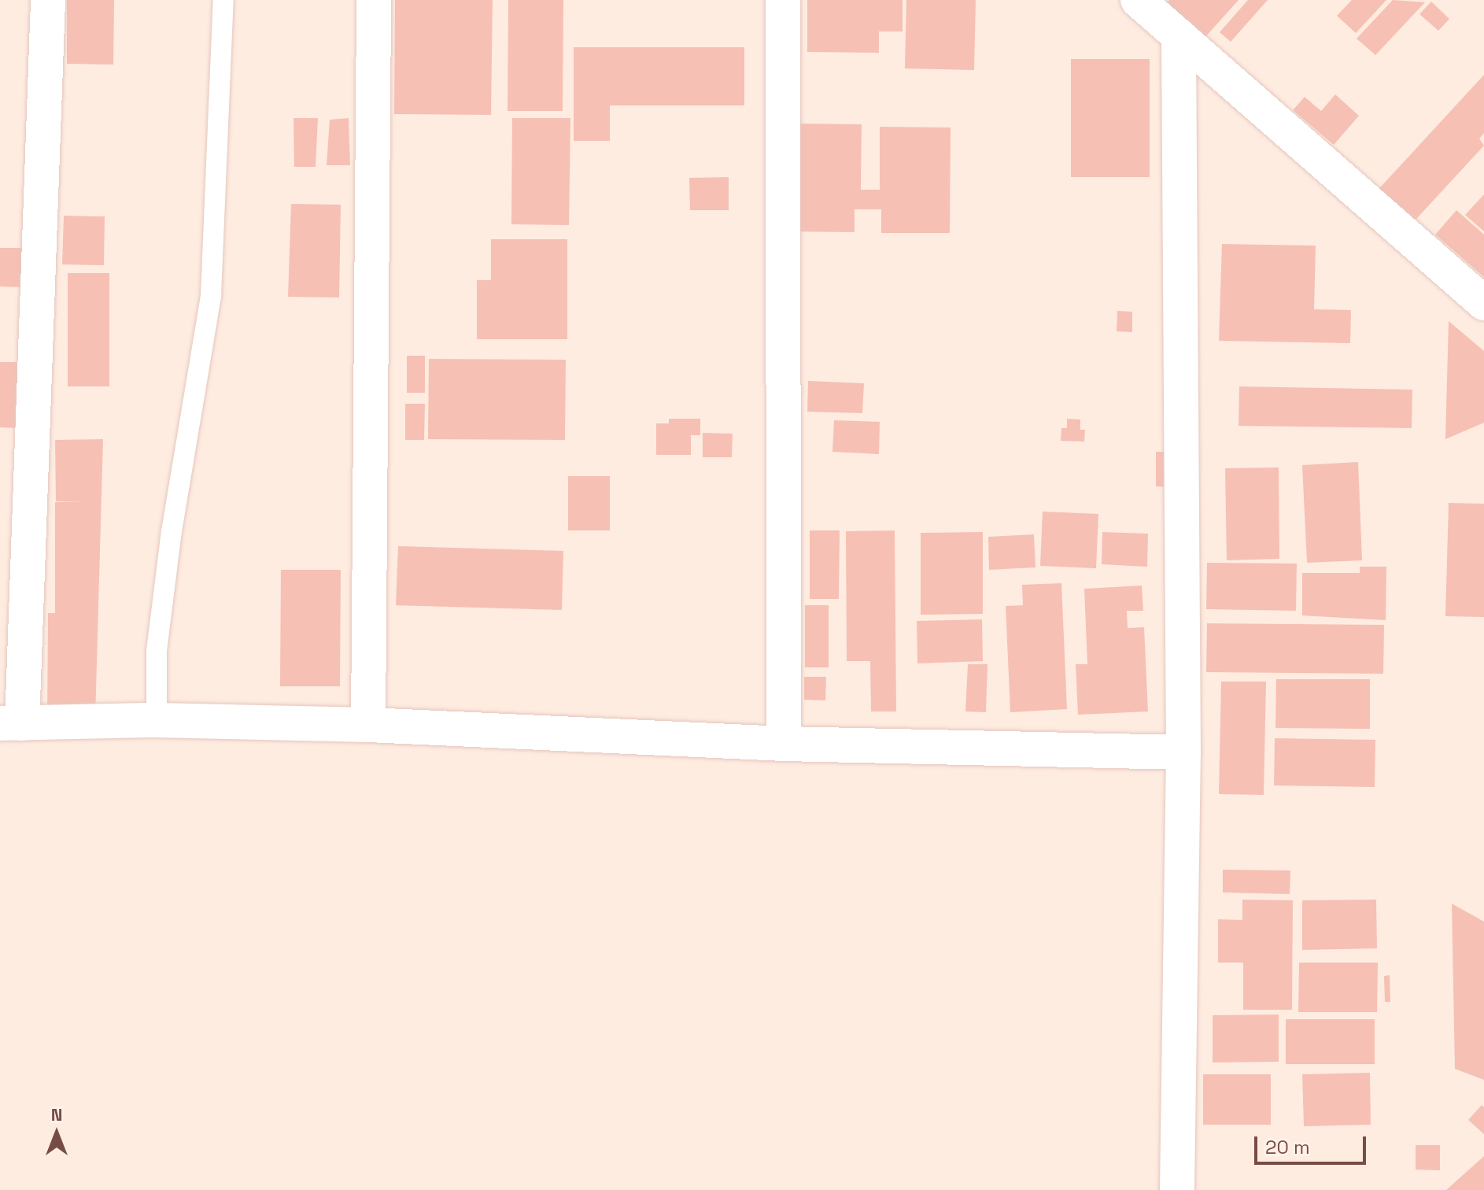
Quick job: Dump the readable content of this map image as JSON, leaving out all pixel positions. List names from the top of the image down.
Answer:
{
  "scale_bar": "20 m",
  "north": "top"
}
